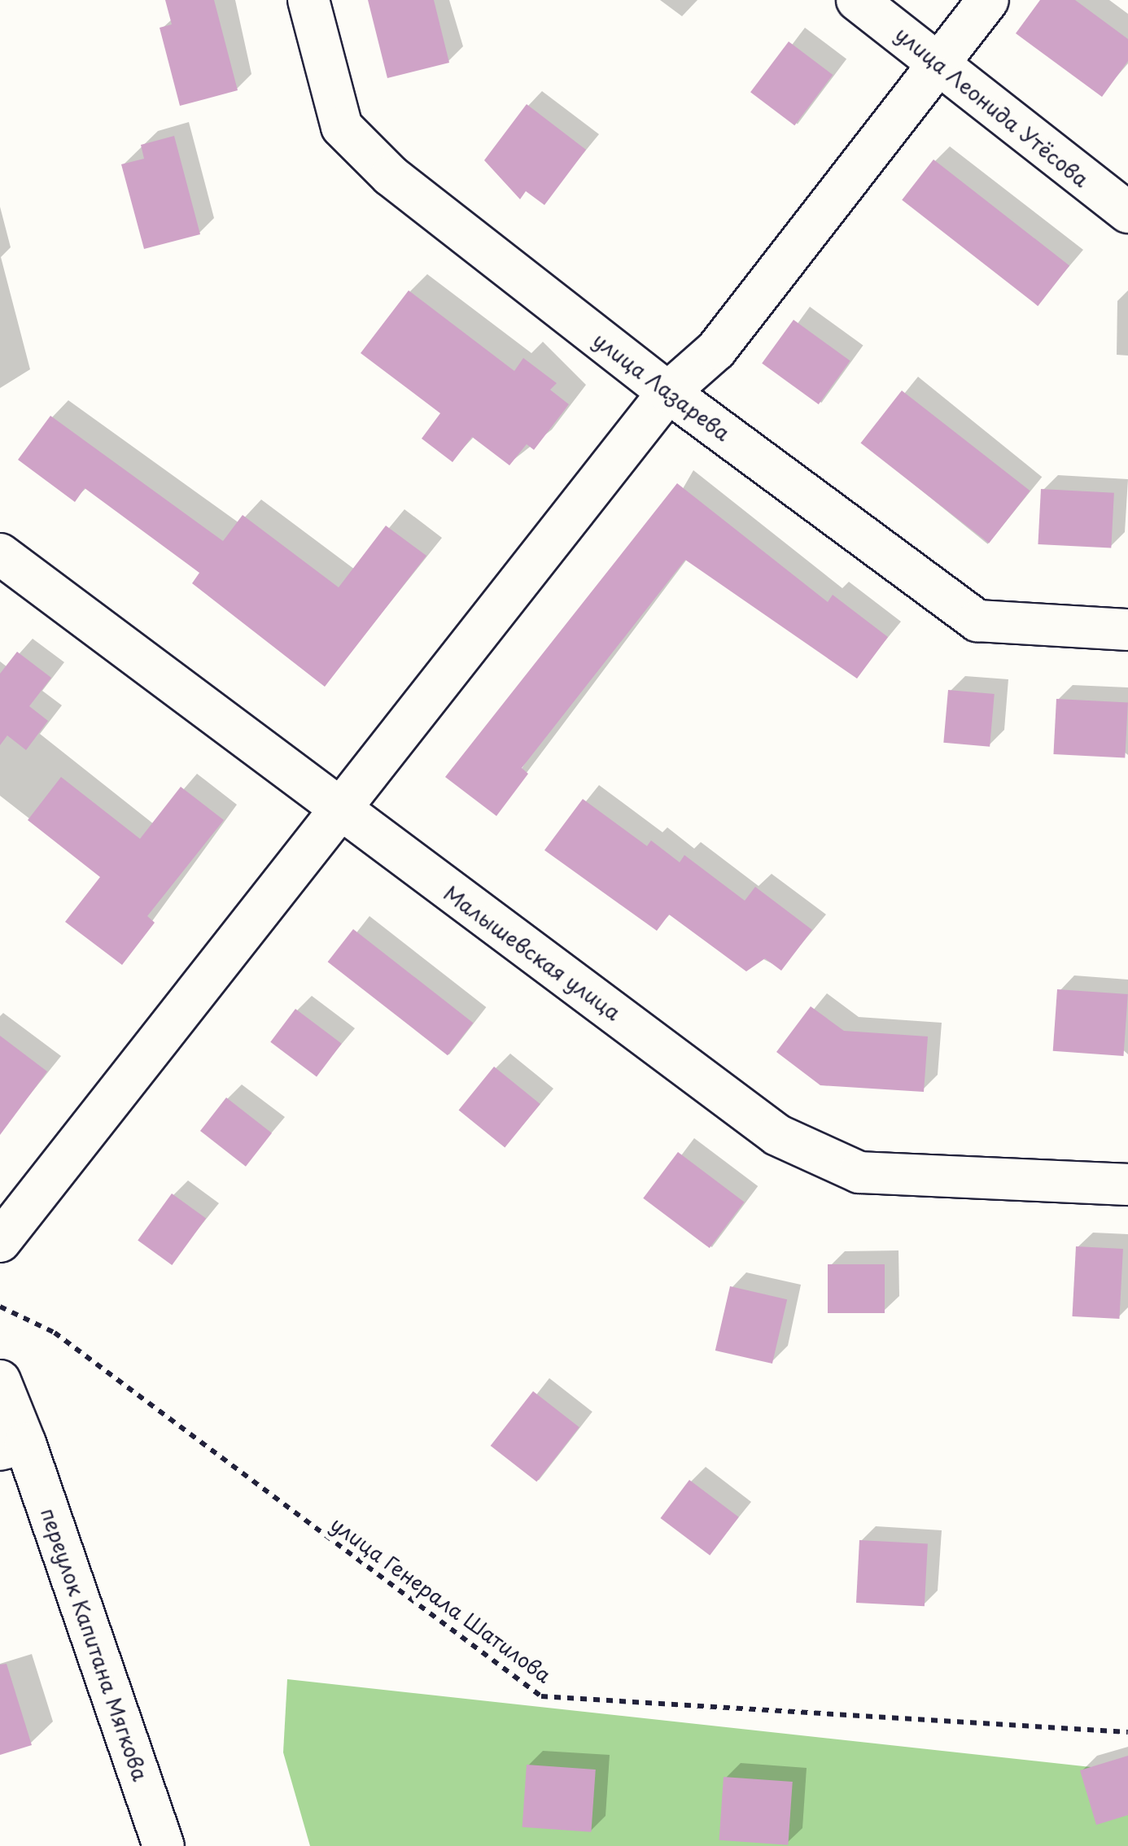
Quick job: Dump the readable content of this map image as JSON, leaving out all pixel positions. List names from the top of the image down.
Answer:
{
  "streets": {
    "street": [
      "улица Леонида Утёсова",
      "улица Лазарева",
      "Малышевская улица",
      "переулок Капитана Мягкова"
    ],
    "path": ["улица Генерала Шатилова"]
  }
}
